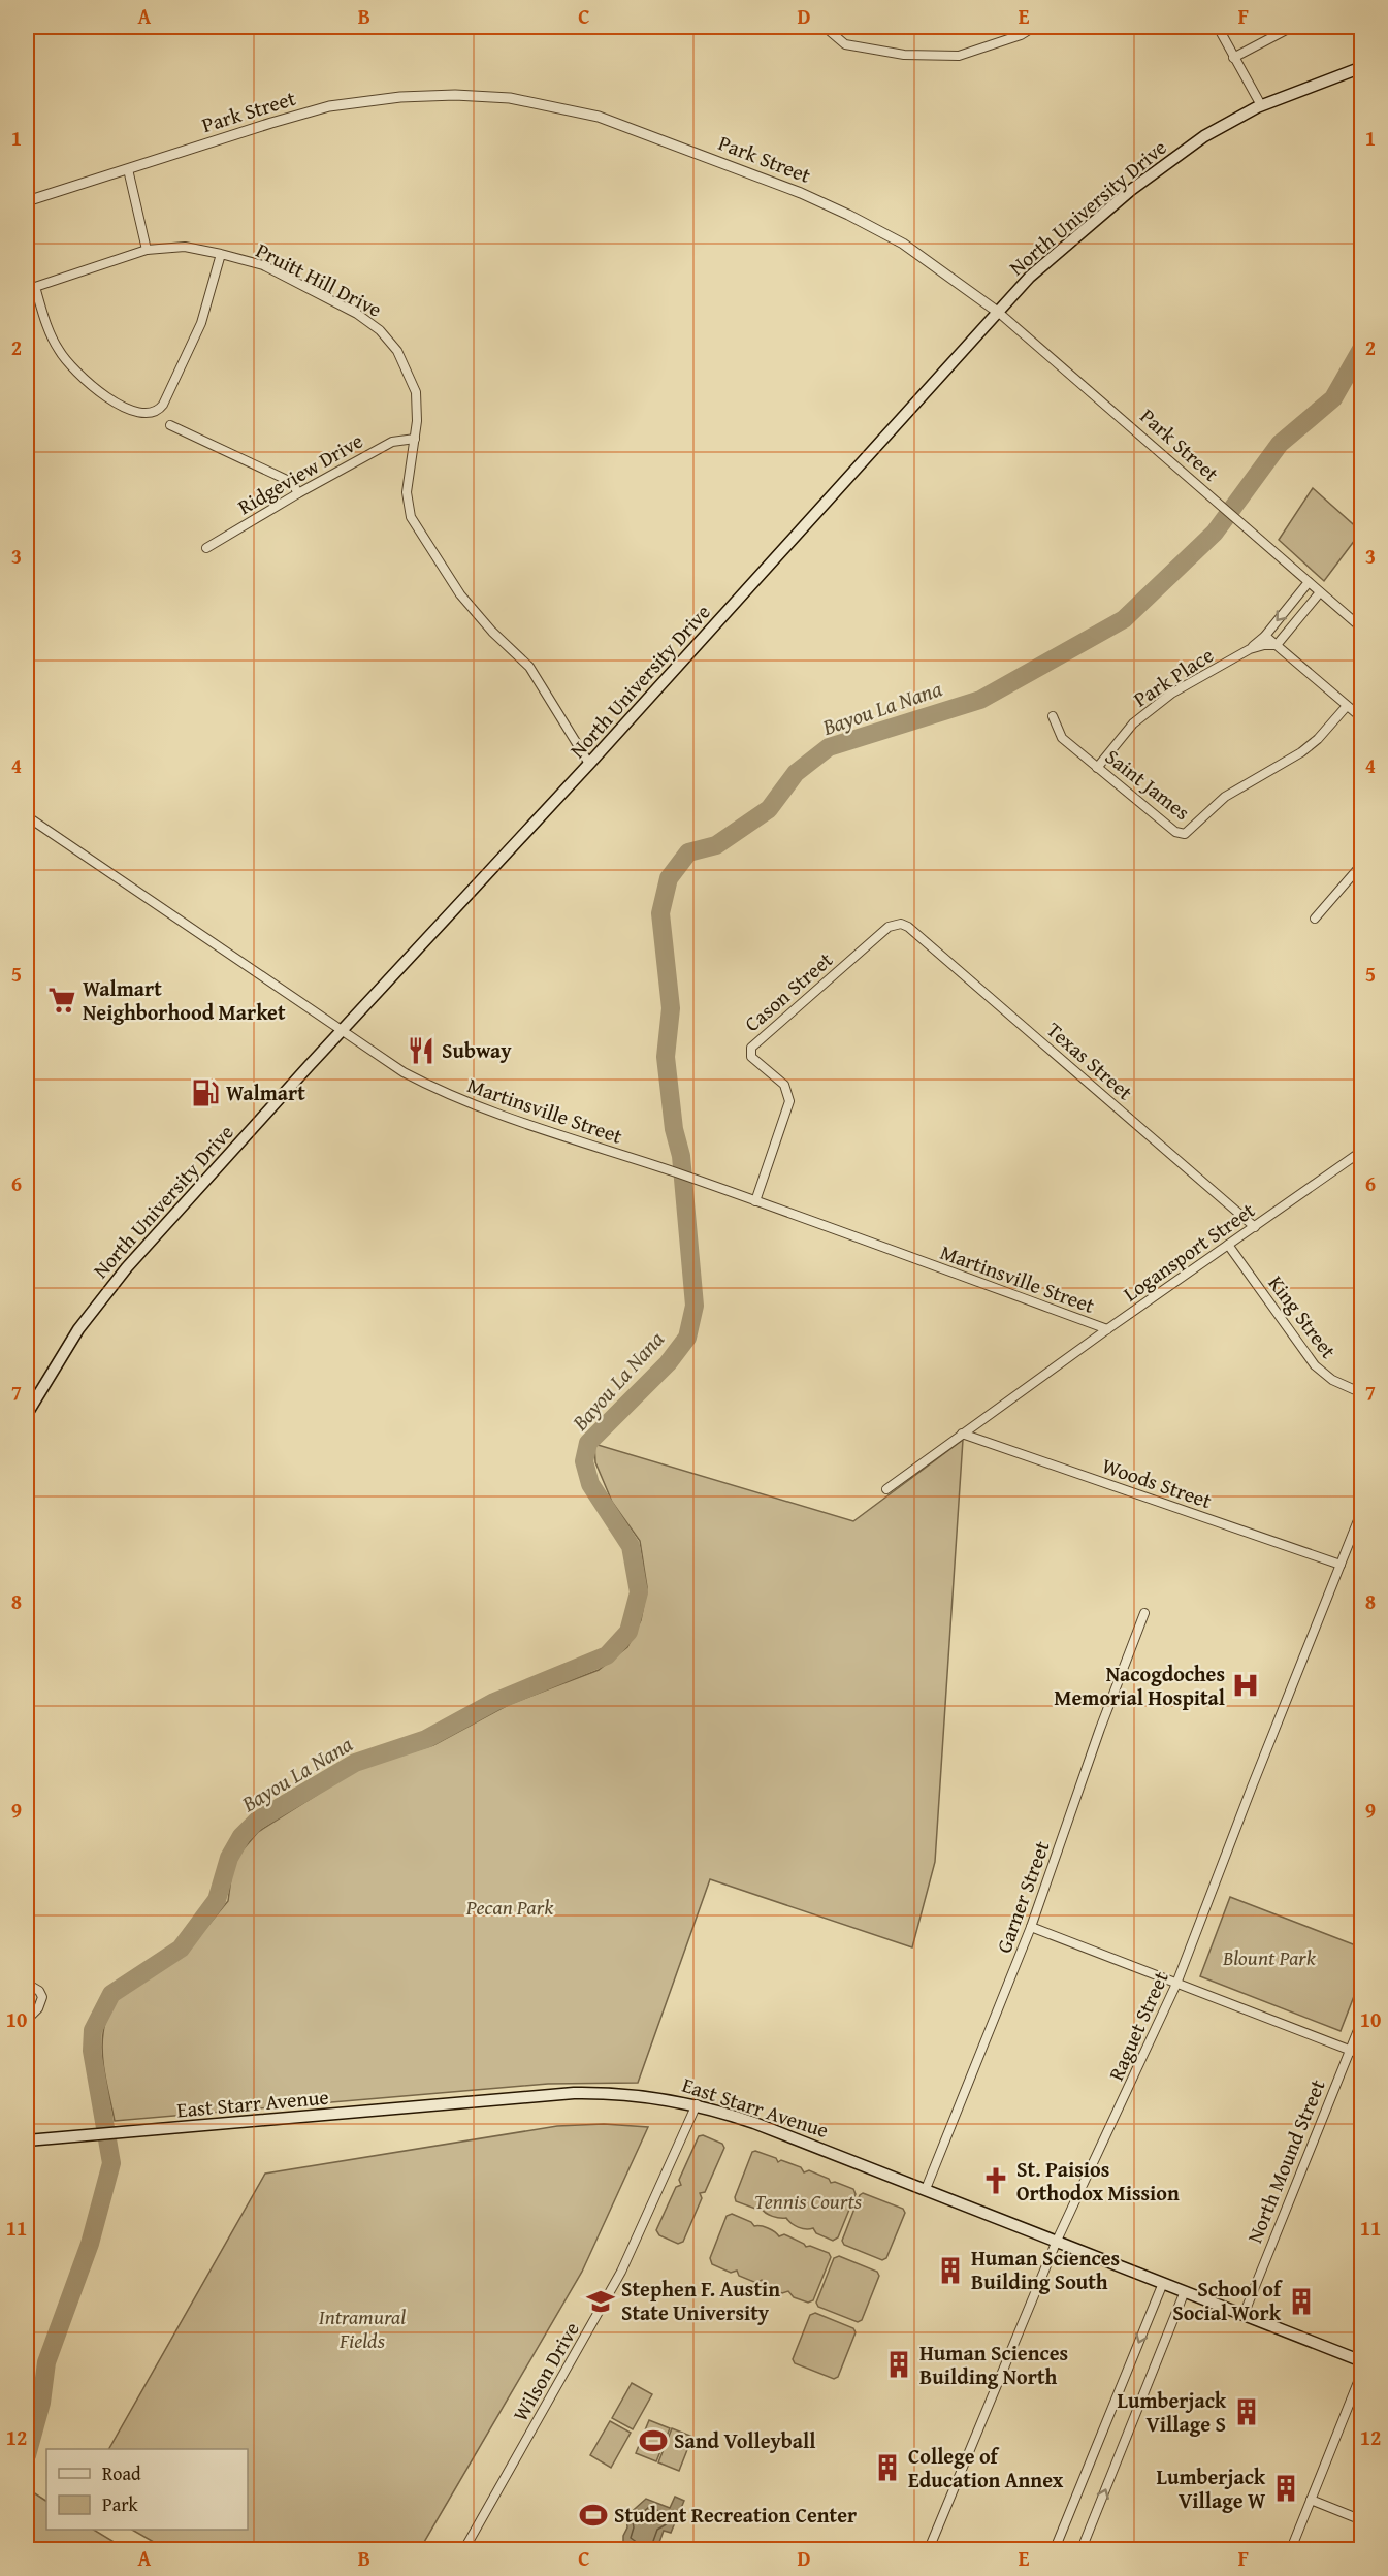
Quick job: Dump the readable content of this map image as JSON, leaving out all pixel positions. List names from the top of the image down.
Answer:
{
  "streets": {
    "main road": ["North University Drive", "East Starr Avenue"],
    "street": [
      "Park Street",
      "Pruitt Hill Drive",
      "Ridgeview Drive",
      "Park Place",
      "Saint James",
      "Cason Street",
      "Texas Street",
      "Martinsville Street",
      "Logansport Street",
      "King Street",
      "Woods Street",
      "Garner Street",
      "Raguet Street",
      "North Mound Street",
      "Wilson Drive"
    ]
  },
  "crossings": [
    ["Park Street", "North University Drive"],
    ["Park Street", "Park Place"],
    ["North University Drive", "Pruitt Hill Drive"],
    ["North University Drive", "Martinsville Street"],
    ["Pruitt Hill Drive", "Ridgeview Drive"],
    ["Park Place", "Saint James"],
    ["Cason Street", "Texas Street"],
    ["Cason Street", "Martinsville Street"],
    ["Texas Street", "Logansport Street"],
    ["Martinsville Street", "Logansport Street"],
    ["Logansport Street", "King Street"],
    ["Logansport Street", "Woods Street"],
    ["Woods Street", "Raguet Street"],
    ["Garner Street", "East Starr Avenue"],
    ["Raguet Street", "East Starr Avenue"],
    ["East Starr Avenue", "North Mound Street"],
    ["East Starr Avenue", "Wilson Drive"]
  ],
  "water": ["Bayou La Nana"],
  "parks": [
    "Pecan Park",
    "Blount Park",
    "Tennis Courts",
    "Intramural Fields"
  ],
  "places": {
    "supermarket": ["Walmart Neighborhood Market"],
    "restaurant": ["Subway"],
    "fuel station": ["Walmart"],
    "hospital": ["Nacogdoches Memorial Hospital"],
    "church": ["St. Paisios Orthodox Mission"],
    "building": [
      "Human Sciences Building South",
      "School of Social Work",
      "Human Sciences Building North",
      "Lumberjack Village S",
      "College of Education Annex",
      "Lumberjack Village W"
    ],
    "school or university": ["Stephen F. Austin State University"],
    "sports": ["Sand Volleyball", "Student Recreation Center"]
  },
  "legend": ["Road", "Park"],
  "grid": {
    "columns": [
      "A",
      "B",
      "C",
      "D",
      "E",
      "F"
    ],
    "rows": [
      "1",
      "2",
      "3",
      "4",
      "5",
      "6",
      "7",
      "8",
      "9",
      "10",
      "11",
      "12"
    ]
  }
}
